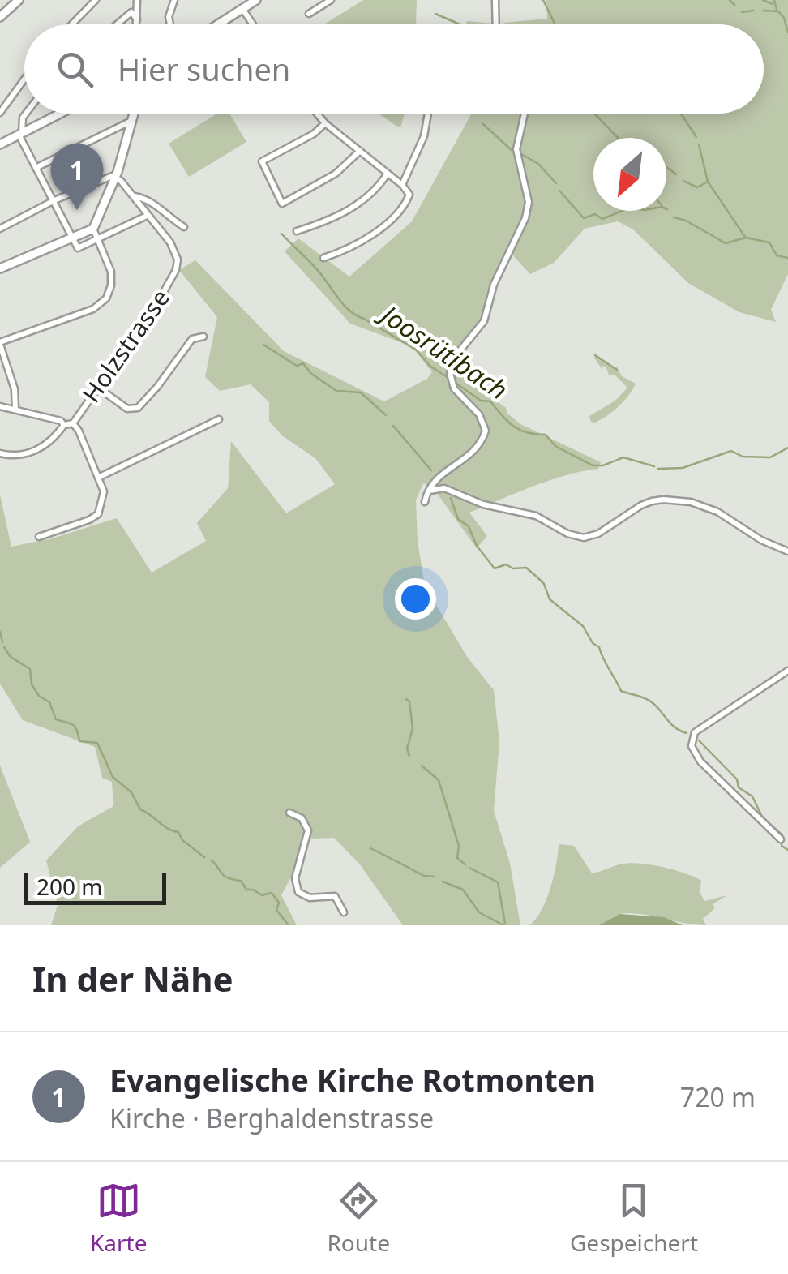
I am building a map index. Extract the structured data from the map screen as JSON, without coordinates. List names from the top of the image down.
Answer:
{
  "streets": {
    "street": ["Holzstrasse"]
  },
  "water": ["Joosrütibach"],
  "scale_bar": "200 m",
  "north": "bottom left",
  "page": {
    "search": "Hier suchen",
    "pins": "1",
    "scale": "200 m",
    "heading": "In der Nähe",
    "list": [
      {
        "mark": "1",
        "name": "Evangelische Kirche Rotmonten",
        "note": "Kirche · Berghaldenstrasse",
        "value": "720 m"
      }
    ],
    "nav": ["Karte", "Route", "Gespeichert"]
  }
}
